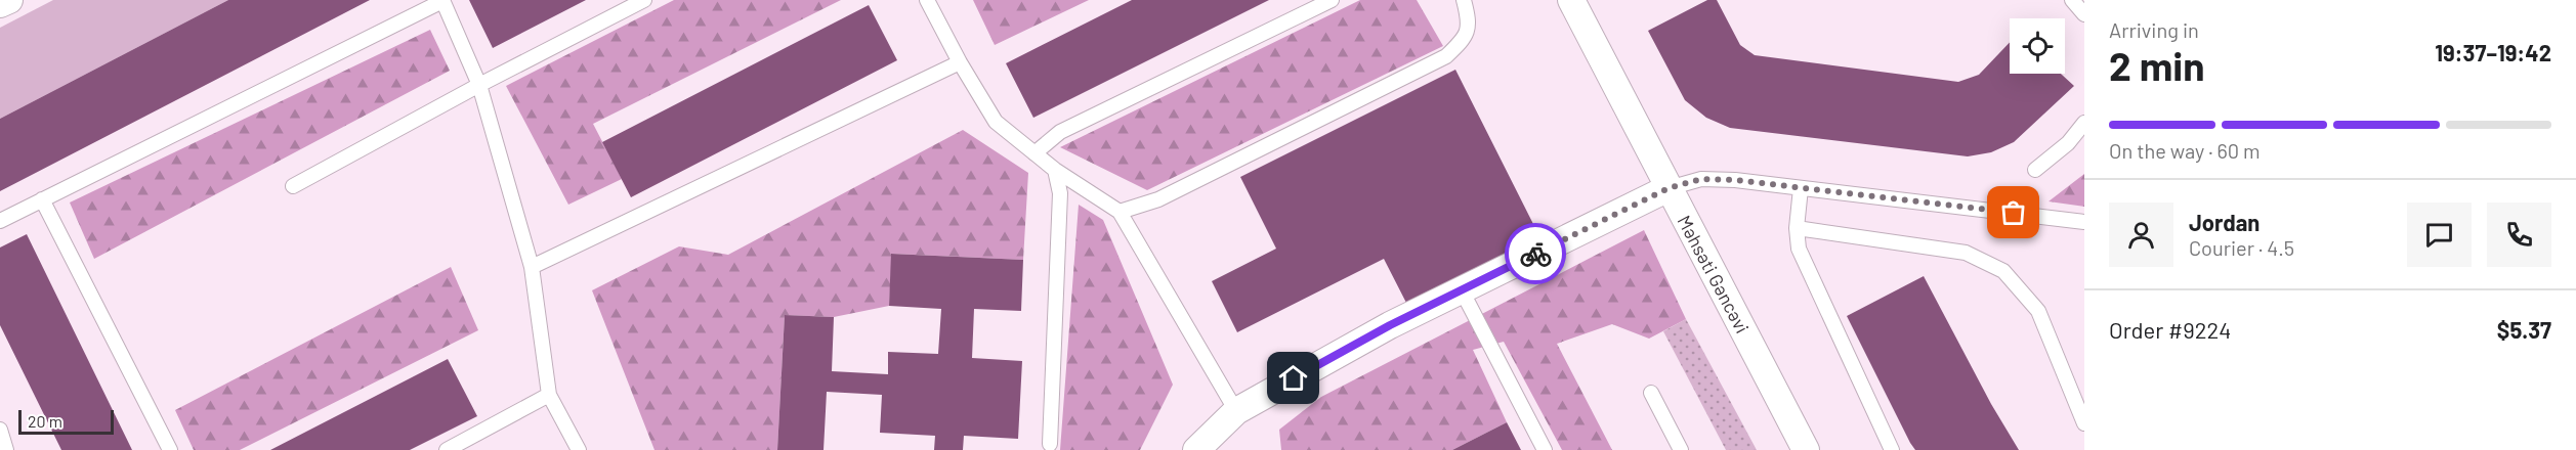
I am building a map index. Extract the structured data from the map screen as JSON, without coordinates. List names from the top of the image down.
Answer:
{
  "streets": {
    "street": ["Məhsəti Gəncəvi"]
  },
  "scale_bar": "20 m",
  "page": {
    "heading": ["2 min", "Arriving in", "19:37–19:42"],
    "panel": [
      "Jordan",
      "Courier · 4.5",
      "Order #9224",
      "$5.37"
    ],
    "bar": "On the way · 60 m",
    "scale": "20 m"
  }
}
